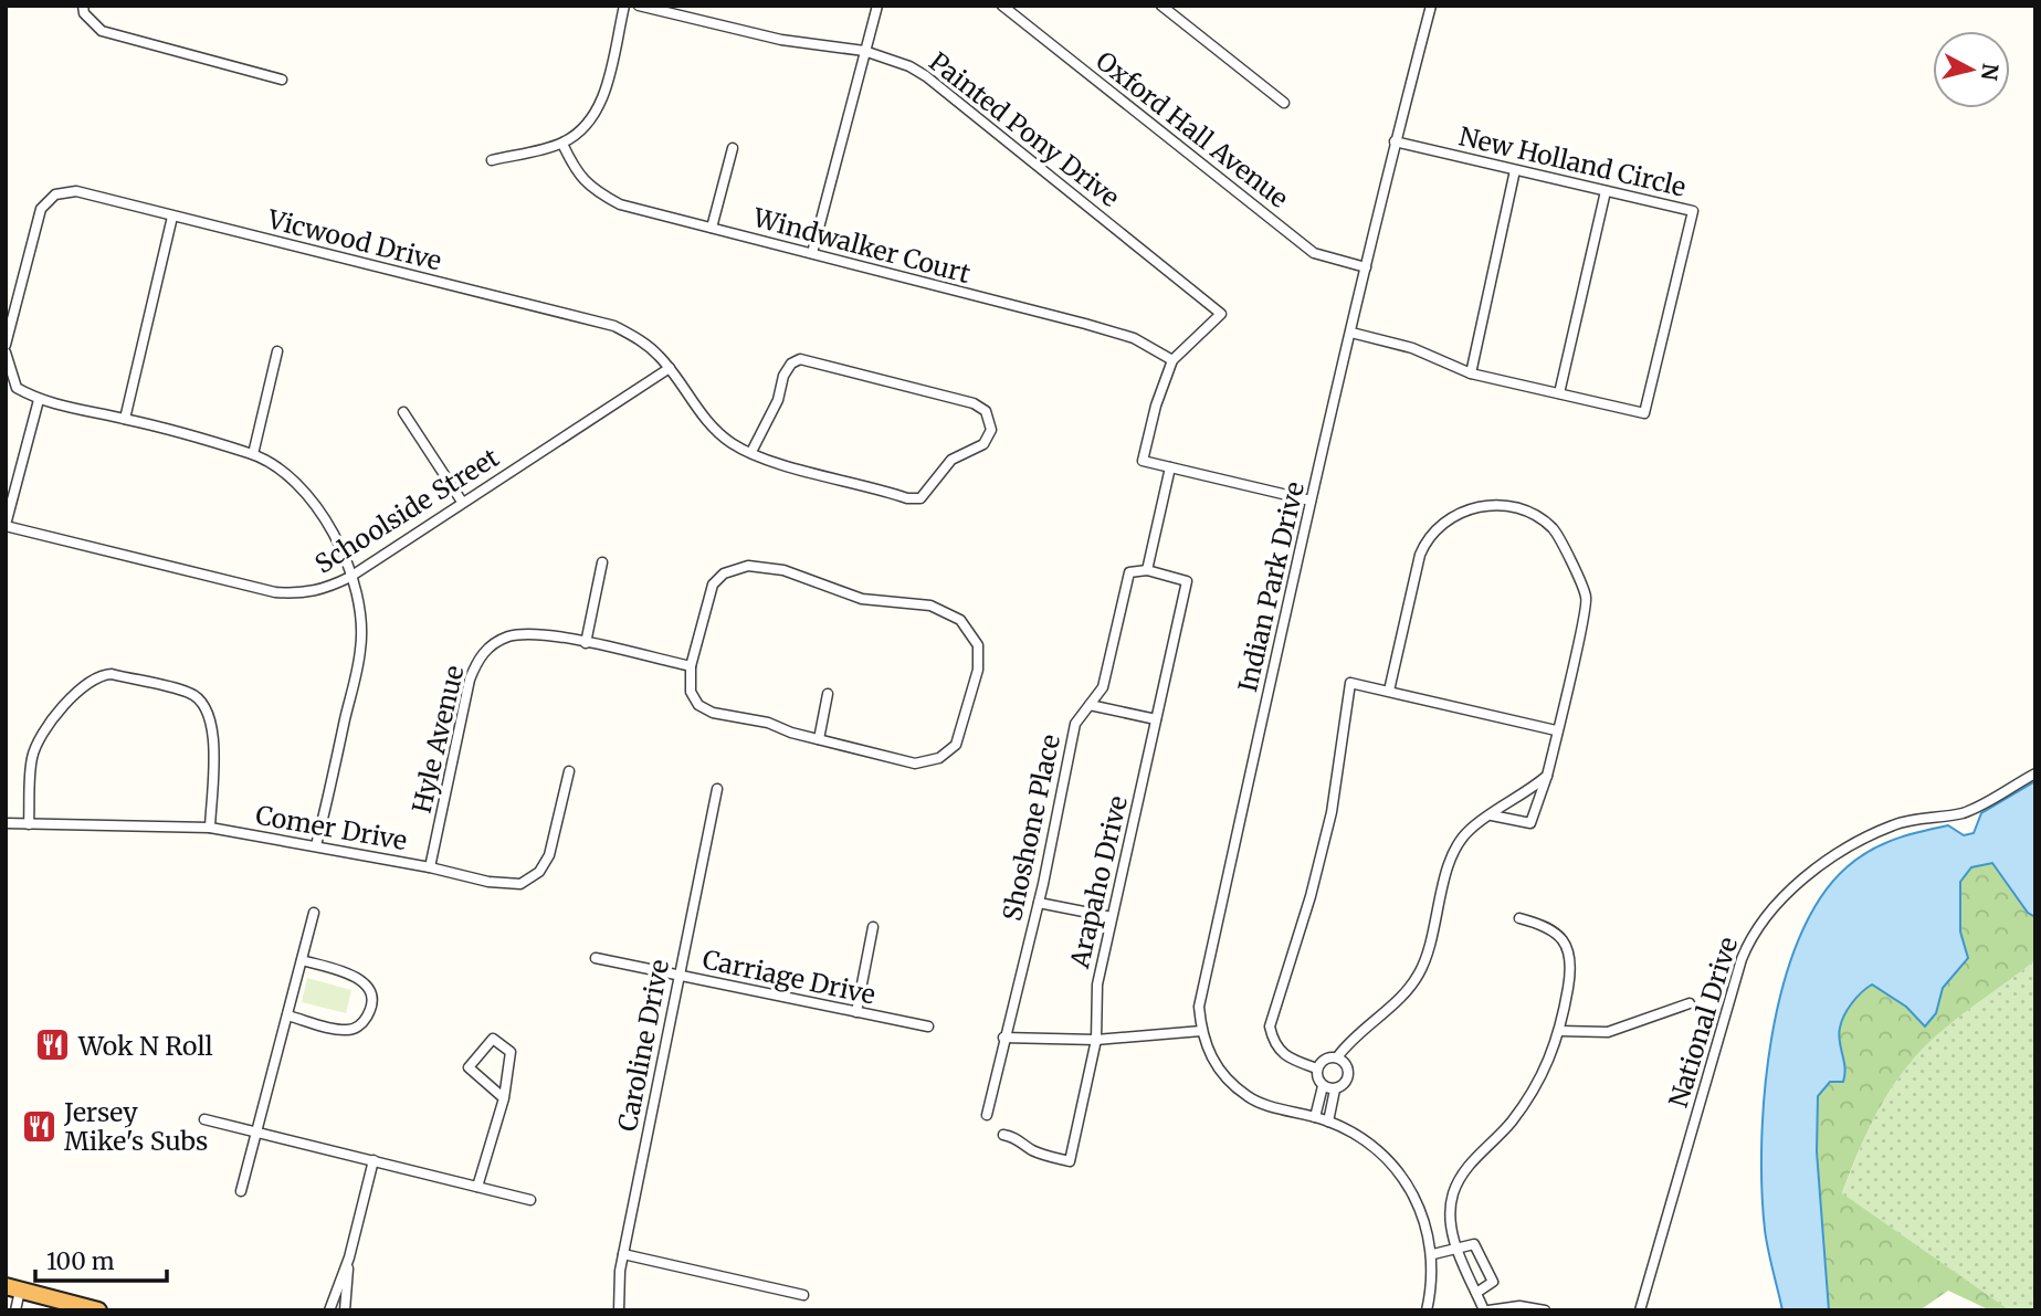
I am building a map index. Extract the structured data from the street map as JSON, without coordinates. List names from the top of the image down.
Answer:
{
  "streets": {
    "street": [
      "Painted Pony Drive",
      "Oxford Hall Avenue",
      "New Holland Circle",
      "Vicwood Drive",
      "Windwalker Court",
      "Schoolside Street",
      "Indian Park Drive",
      "Hyle Avenue",
      "Comer Drive",
      "Shoshone Place",
      "Arapaho Drive",
      "Carriage Drive",
      "National Drive",
      "Caroline Drive"
    ]
  },
  "crossings": [
    ["Painted Pony Drive", "Windwalker Court"],
    ["Oxford Hall Avenue", "Indian Park Drive"],
    ["New Holland Circle", "Indian Park Drive"],
    ["Vicwood Drive", "Schoolside Street"],
    ["Hyle Avenue", "Comer Drive"],
    ["Shoshone Place", "Arapaho Drive"],
    ["Carriage Drive", "Caroline Drive"]
  ],
  "places": {
    "restaurant": ["Wok N Roll", "Jersey Mike's Subs"]
  },
  "scale_bar": "100 m",
  "north": "right"
}
